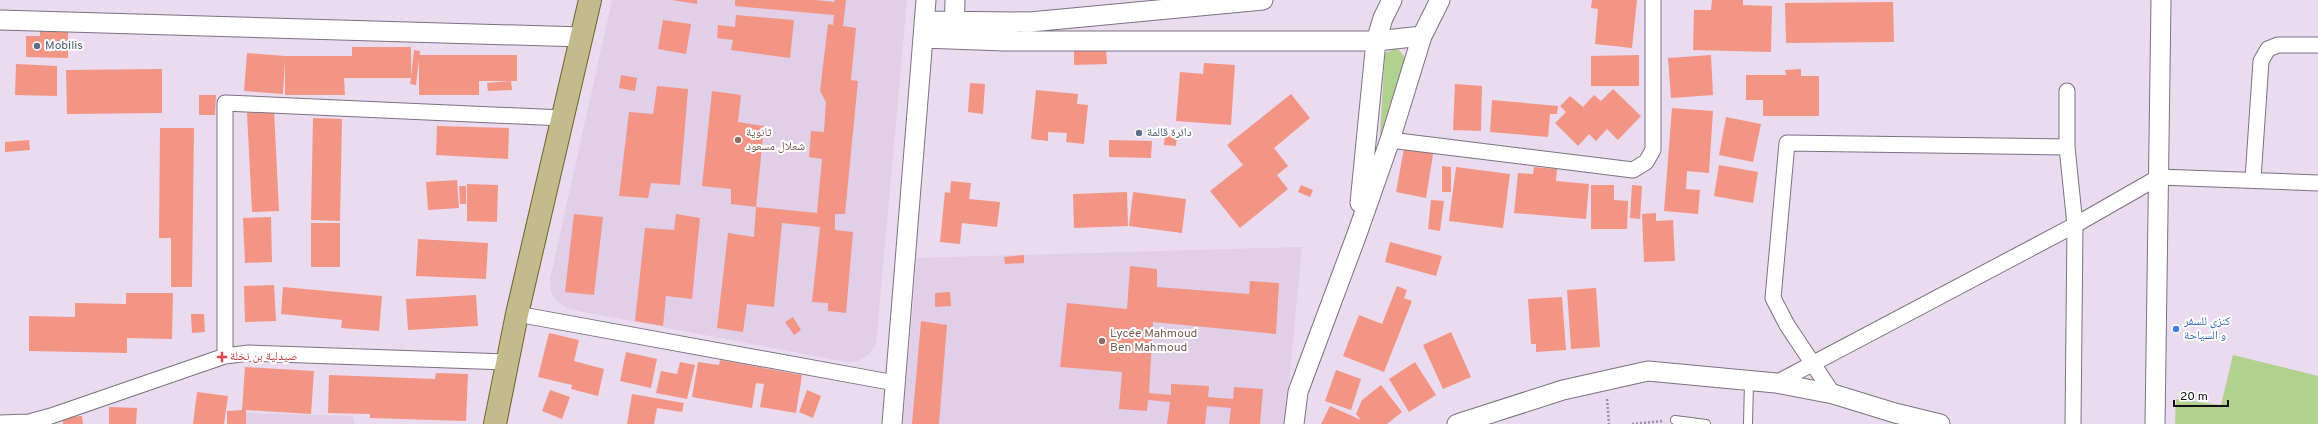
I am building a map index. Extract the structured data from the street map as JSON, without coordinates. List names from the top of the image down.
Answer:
{
  "places": {
    "other": [
      "Mobilis",
      "دائرة قالمة",
      "ثانوية شعلال مسعود",
      "كنزي للسفر و السياحة",
      "Lycée Mahmoud Ben Mahmoud"
    ],
    "health": ["صيدلية بن نخلة"]
  },
  "scale_bar": "20 m"
}
